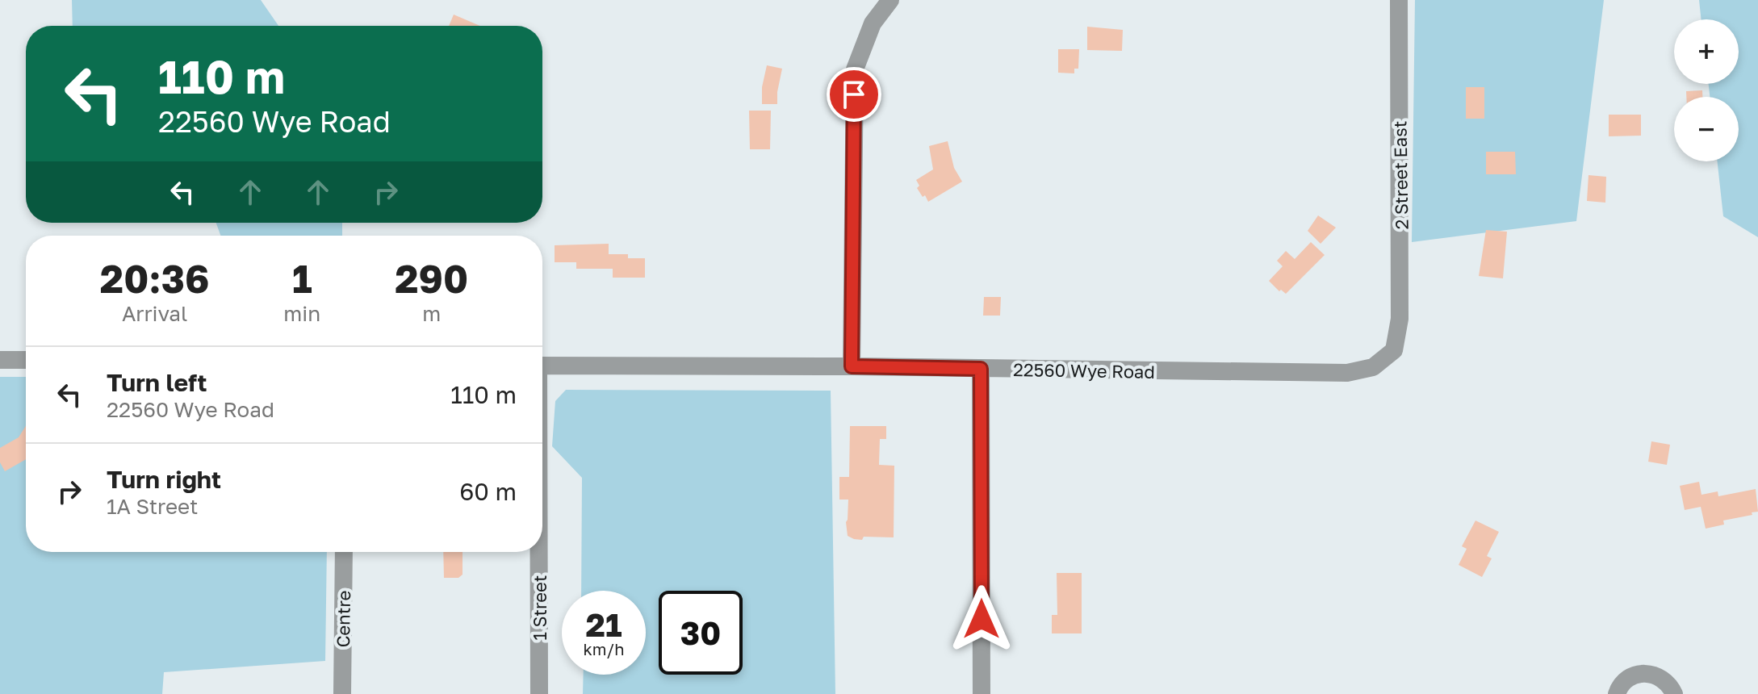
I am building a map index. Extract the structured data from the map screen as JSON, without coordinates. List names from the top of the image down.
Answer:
{
  "streets": {
    "street": [
      "2 Street East",
      "22560 Wye Road",
      "1 Street",
      "Centre"
    ]
  },
  "crossings": [
    ["2 Street East", "22560 Wye Road"]
  ],
  "page": {
    "map_buttons": ["+", "−"],
    "turn": ["110 m", "22560 Wye Road"],
    "eta": [
      "20:36",
      "Arrival",
      "1",
      "min",
      "290",
      "m"
    ],
    "list": [
      {
        "name": "Turn left",
        "note": "22560 Wye Road",
        "value": "110 m"
      },
      {
        "name": "Turn right",
        "note": "1A Street",
        "value": "60 m"
      }
    ],
    "speed": "21 km/h",
    "limit": "30"
  }
}
